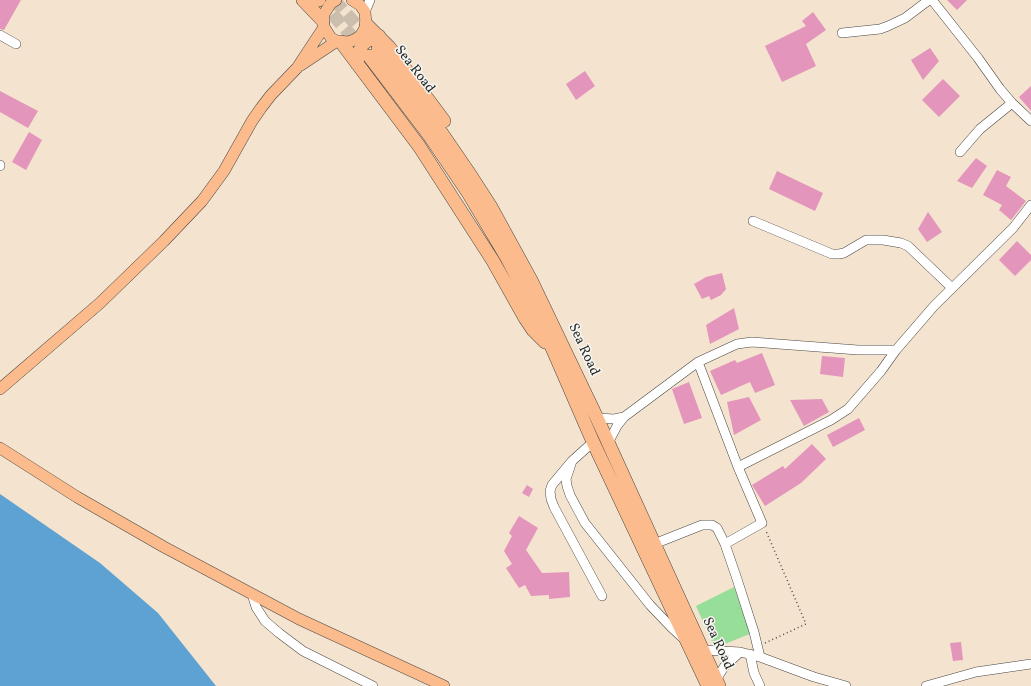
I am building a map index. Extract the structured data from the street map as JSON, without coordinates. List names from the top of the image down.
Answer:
{
  "streets": {
    "highway": ["Sea Road"]
  }
}
